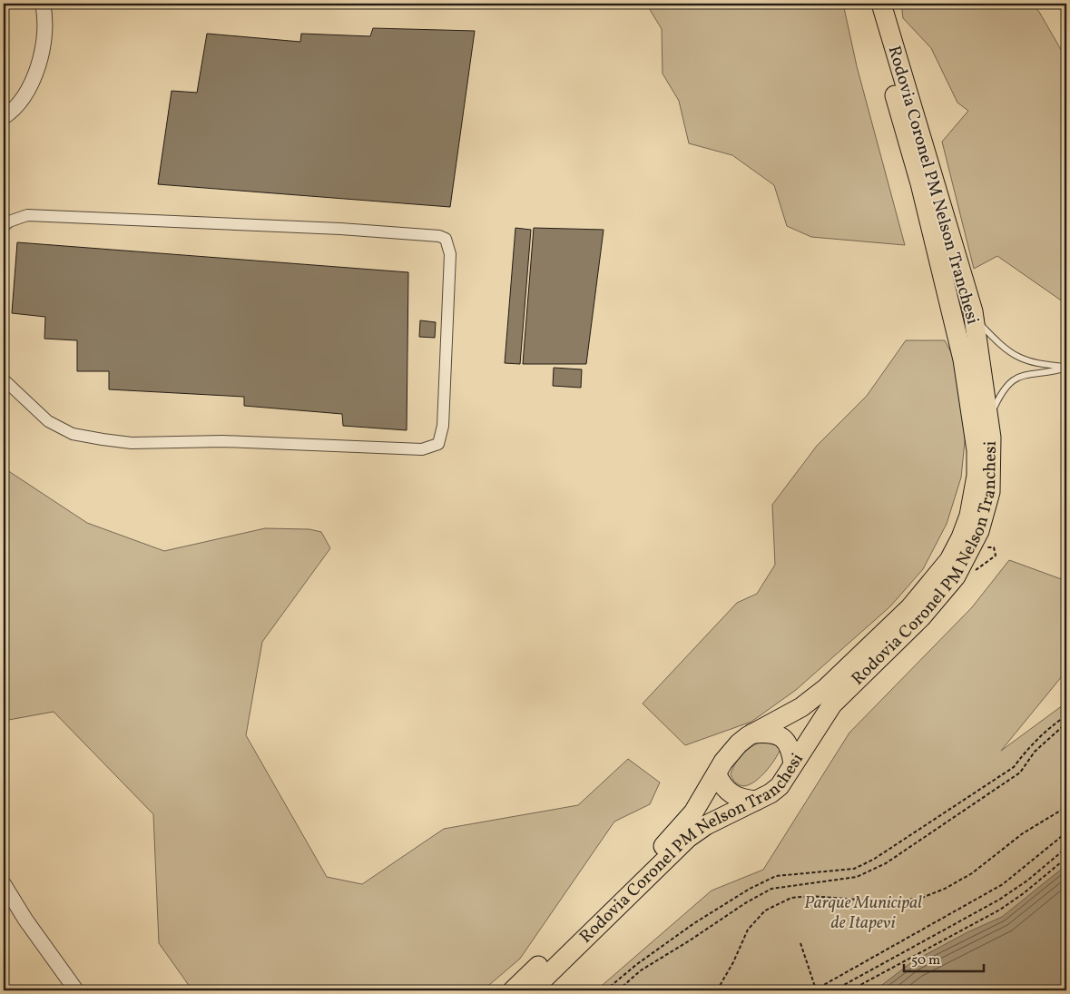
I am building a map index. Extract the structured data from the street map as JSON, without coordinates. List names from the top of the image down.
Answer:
{
  "streets": {
    "highway": ["Rodovia Coronel PM Nelson Tranchesi"]
  },
  "parks": ["Parque Municipal de Itapevi"],
  "scale_bar": "50 m"
}
